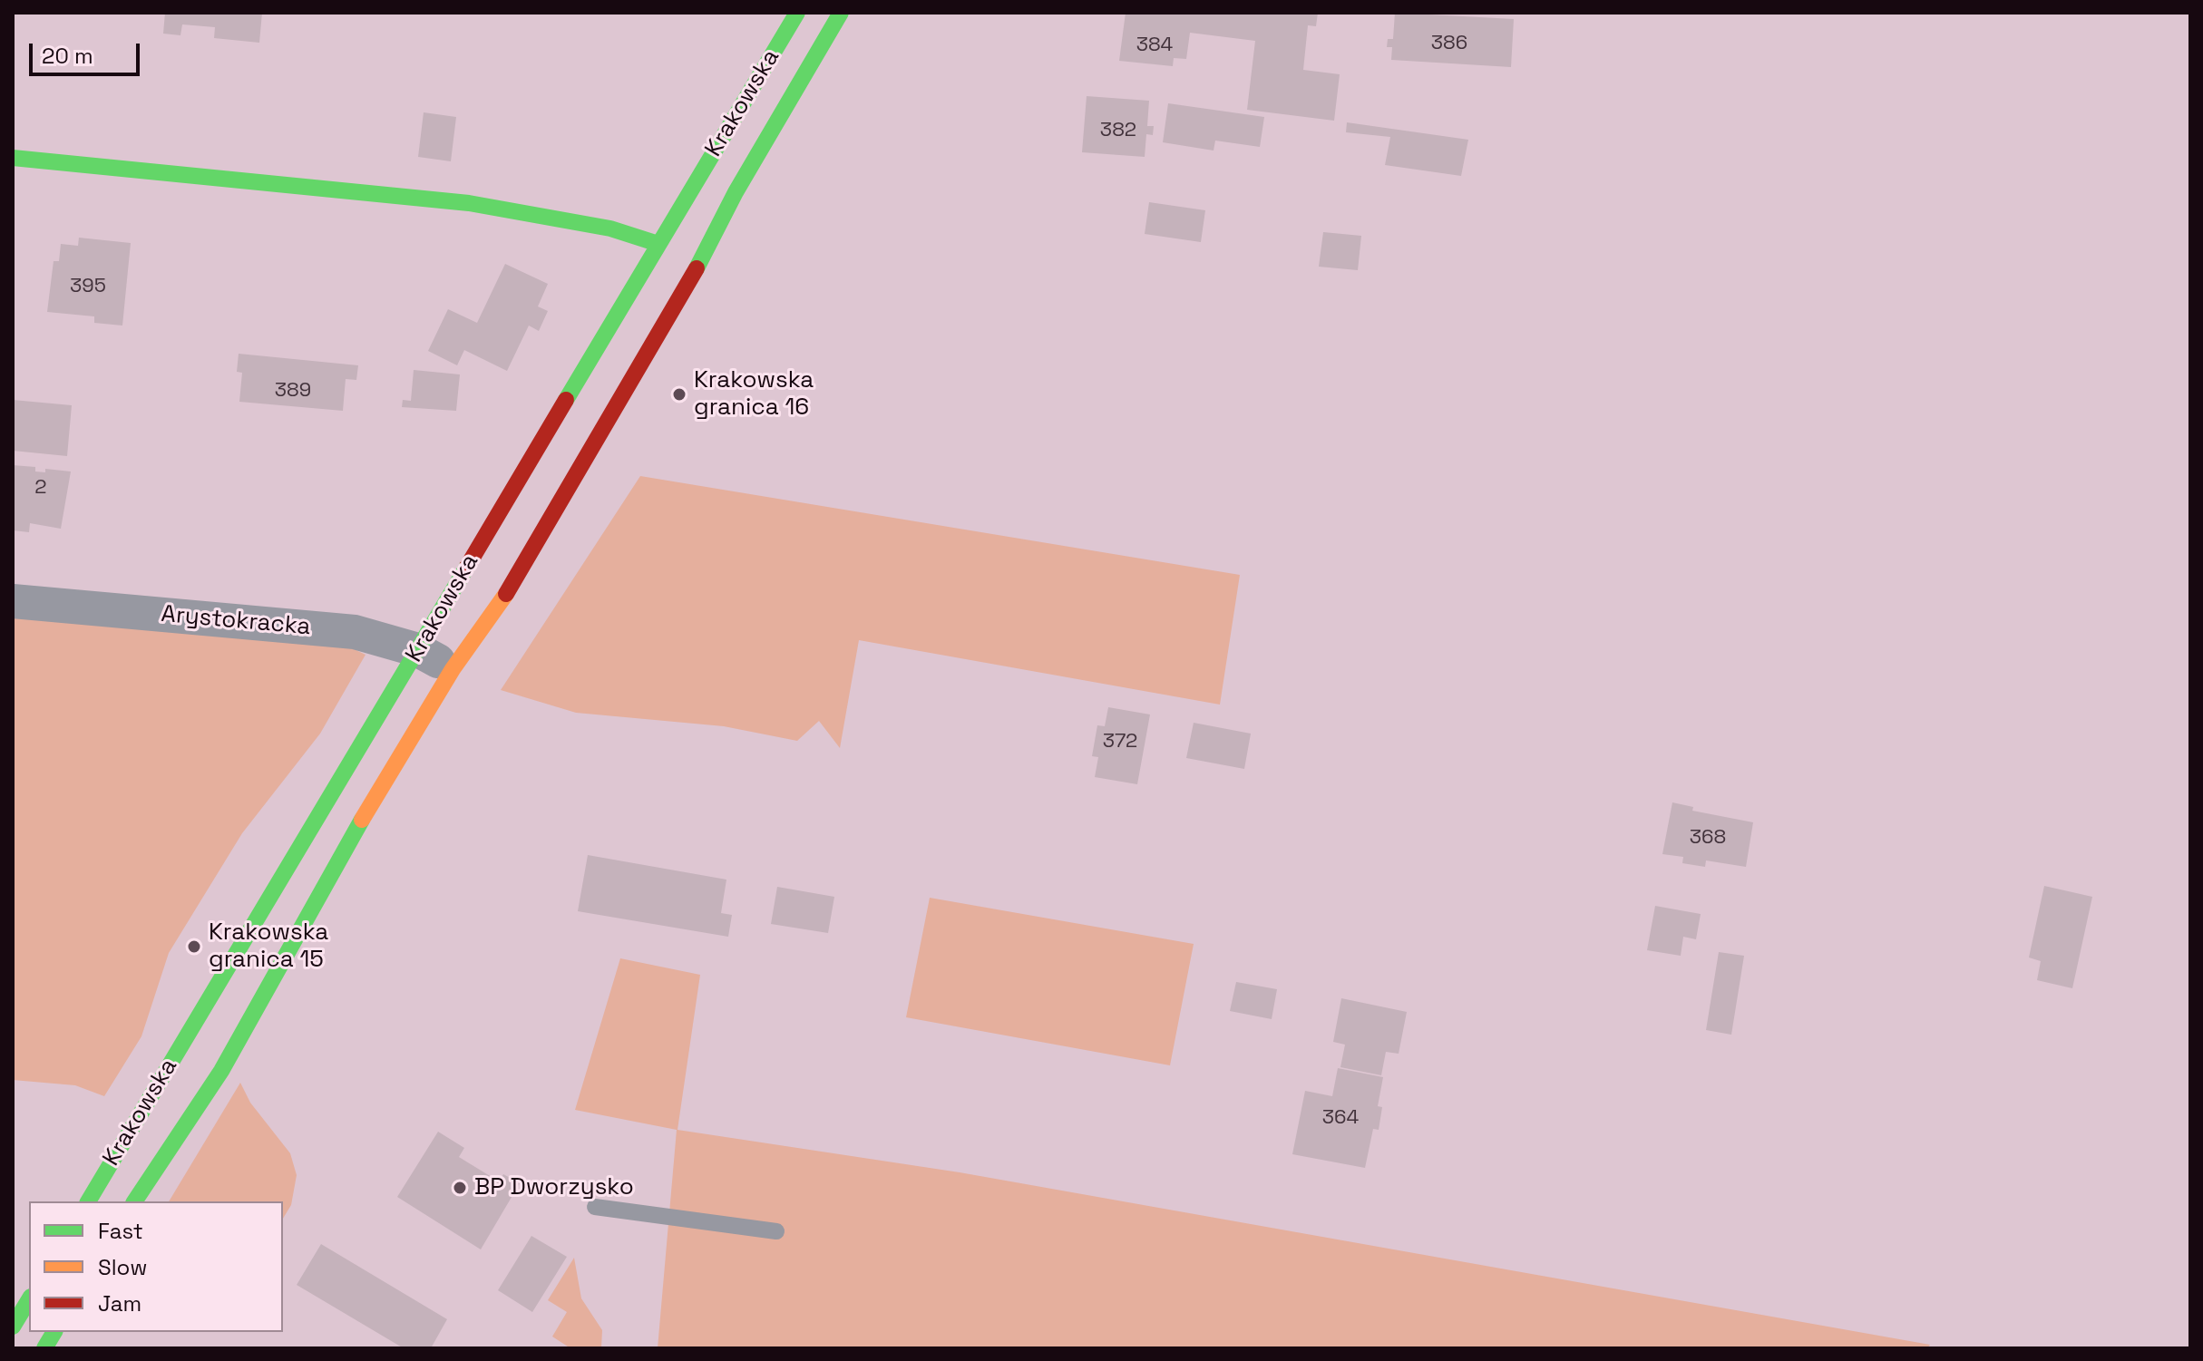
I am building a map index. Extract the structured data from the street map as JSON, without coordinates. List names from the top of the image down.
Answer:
{
  "streets": {
    "main road": ["Krakowska"],
    "street": ["Arystokracka"]
  },
  "crossings": [
    ["Krakowska", "Arystokracka"]
  ],
  "places": ["Krakowska granica 16", "Krakowska granica 15", "BP Dworzysko"],
  "house_numbers": [
    "386",
    "384",
    "382",
    "395",
    "389",
    "2",
    "372",
    "368",
    "364"
  ],
  "legend": ["Fast", "Slow", "Jam"],
  "scale_bar": "20 m"
}
